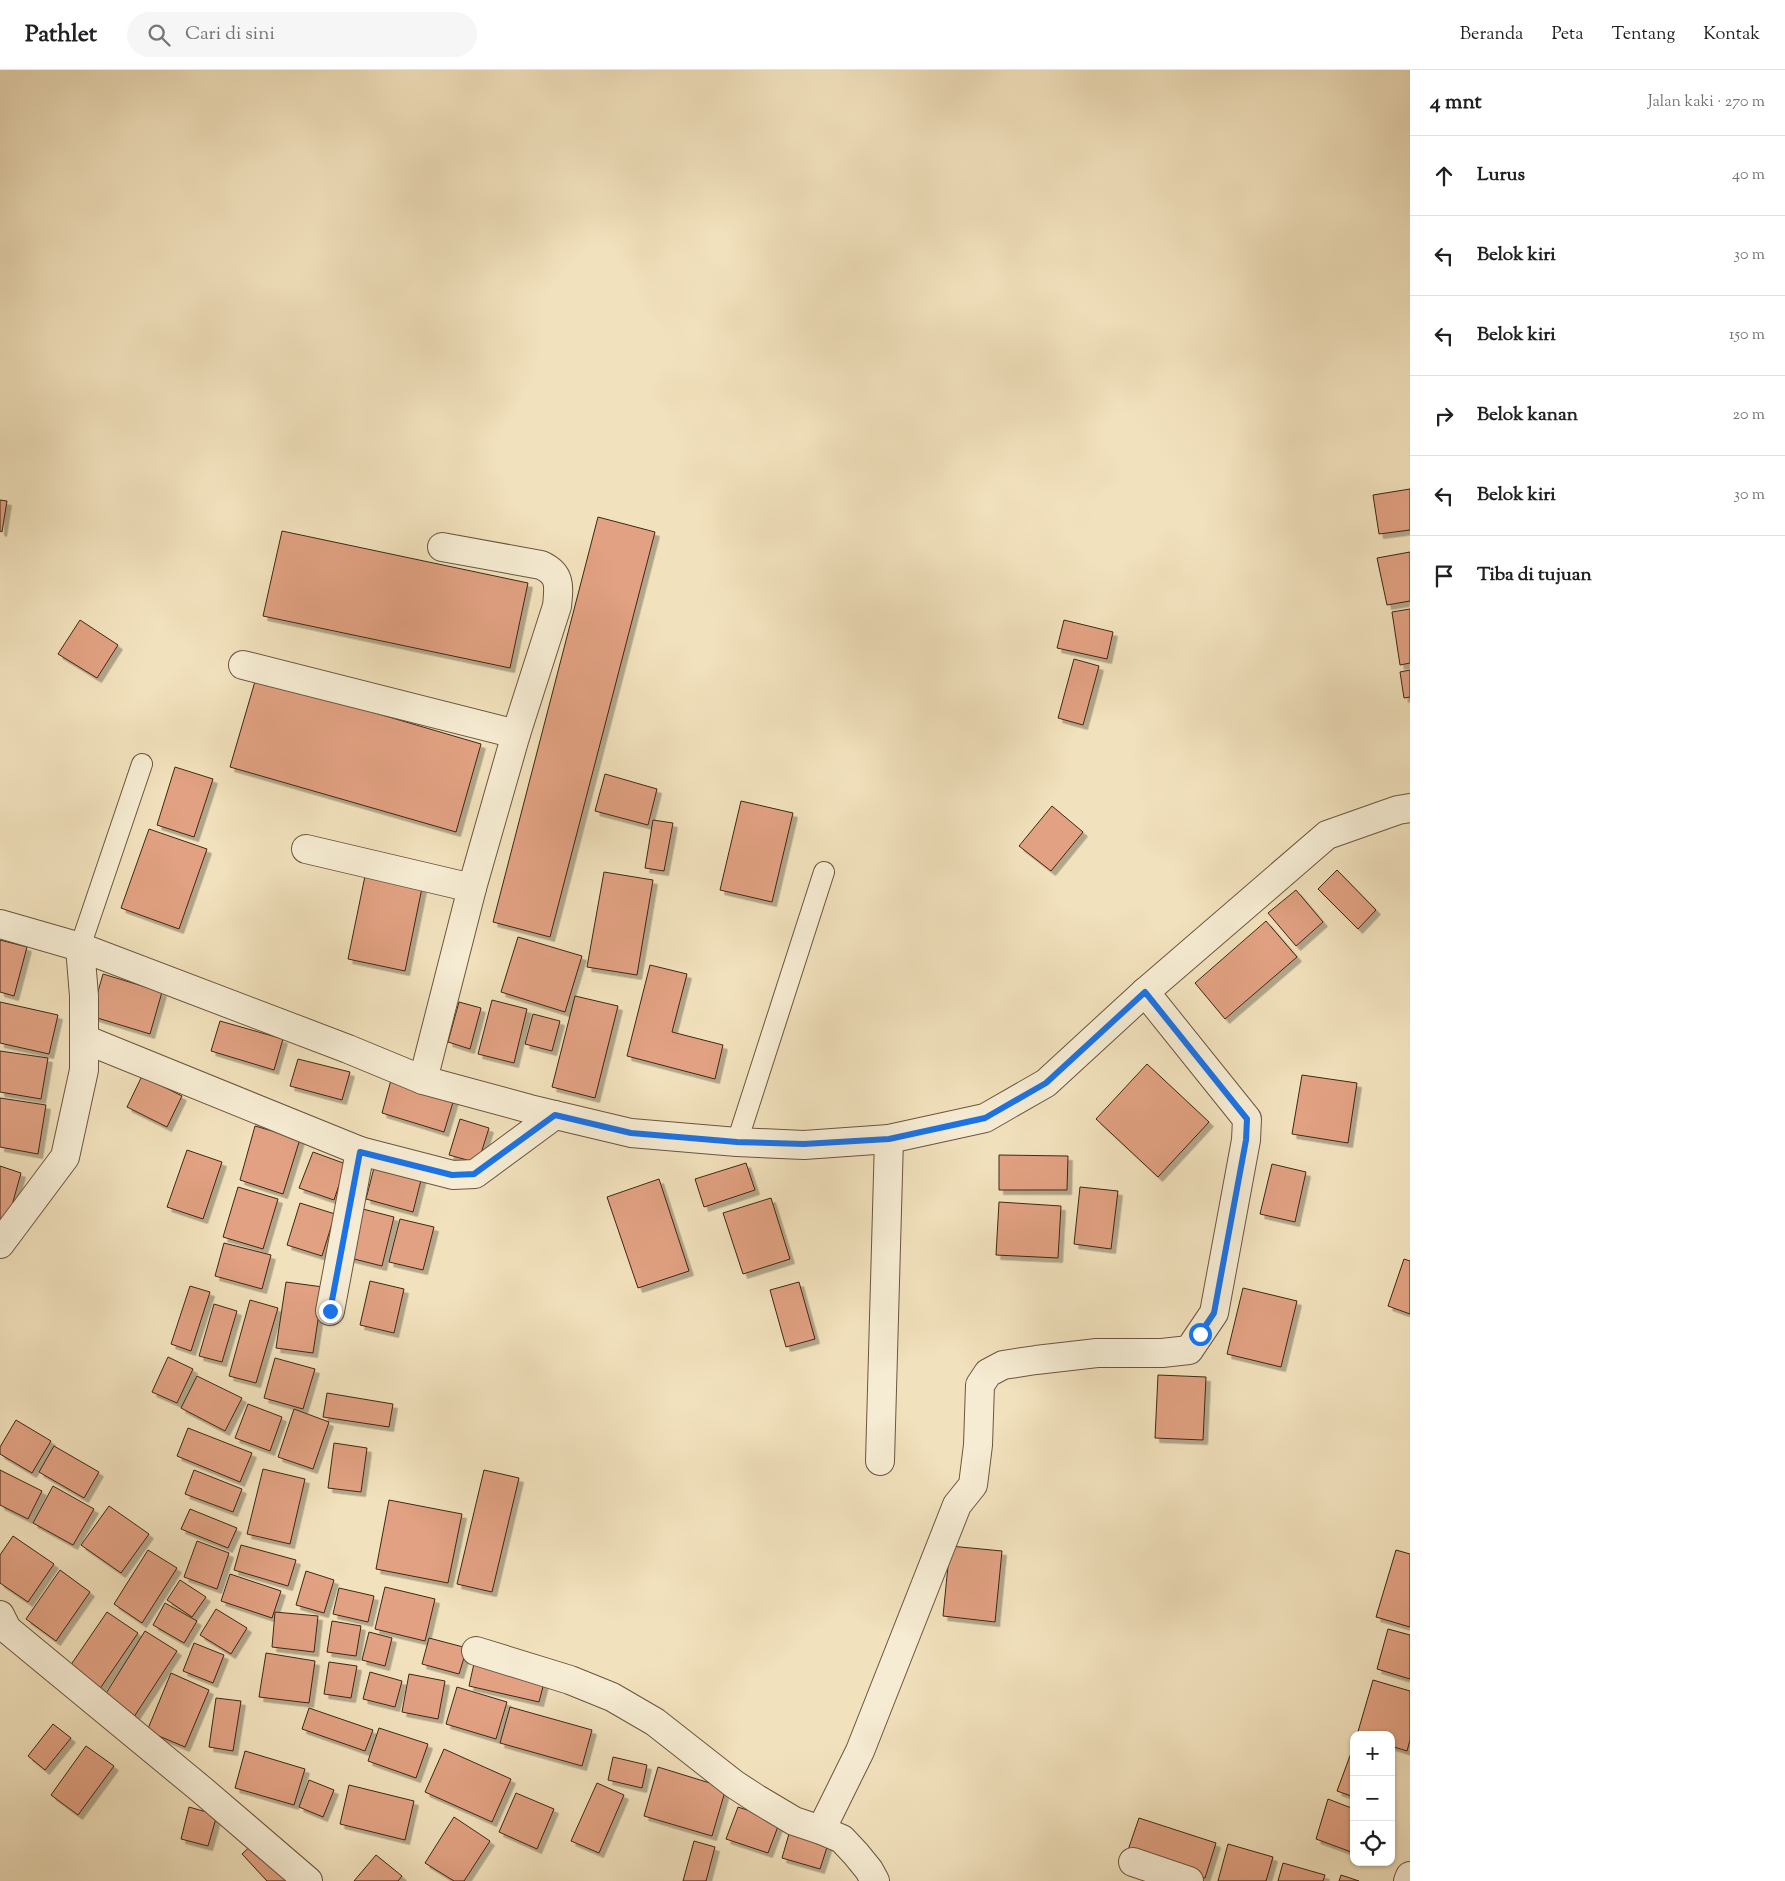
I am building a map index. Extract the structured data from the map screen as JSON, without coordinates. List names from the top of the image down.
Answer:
{
  "page": {
    "header": "Pathlet",
    "search": "Cari di sini",
    "nav": [
      "Beranda",
      "Peta",
      "Tentang",
      "Kontak"
    ],
    "heading": ["4 mnt", "Jalan kaki · 270 m"],
    "list": [
      ["Lurus", "40 m"],
      ["Belok kiri", "30 m"],
      ["Belok kiri", "150 m"],
      ["Belok kanan", "20 m"],
      ["Belok kiri", "30 m"],
      "Tiba di tujuan"
    ],
    "map_buttons": ["+", "−"]
  }
}
